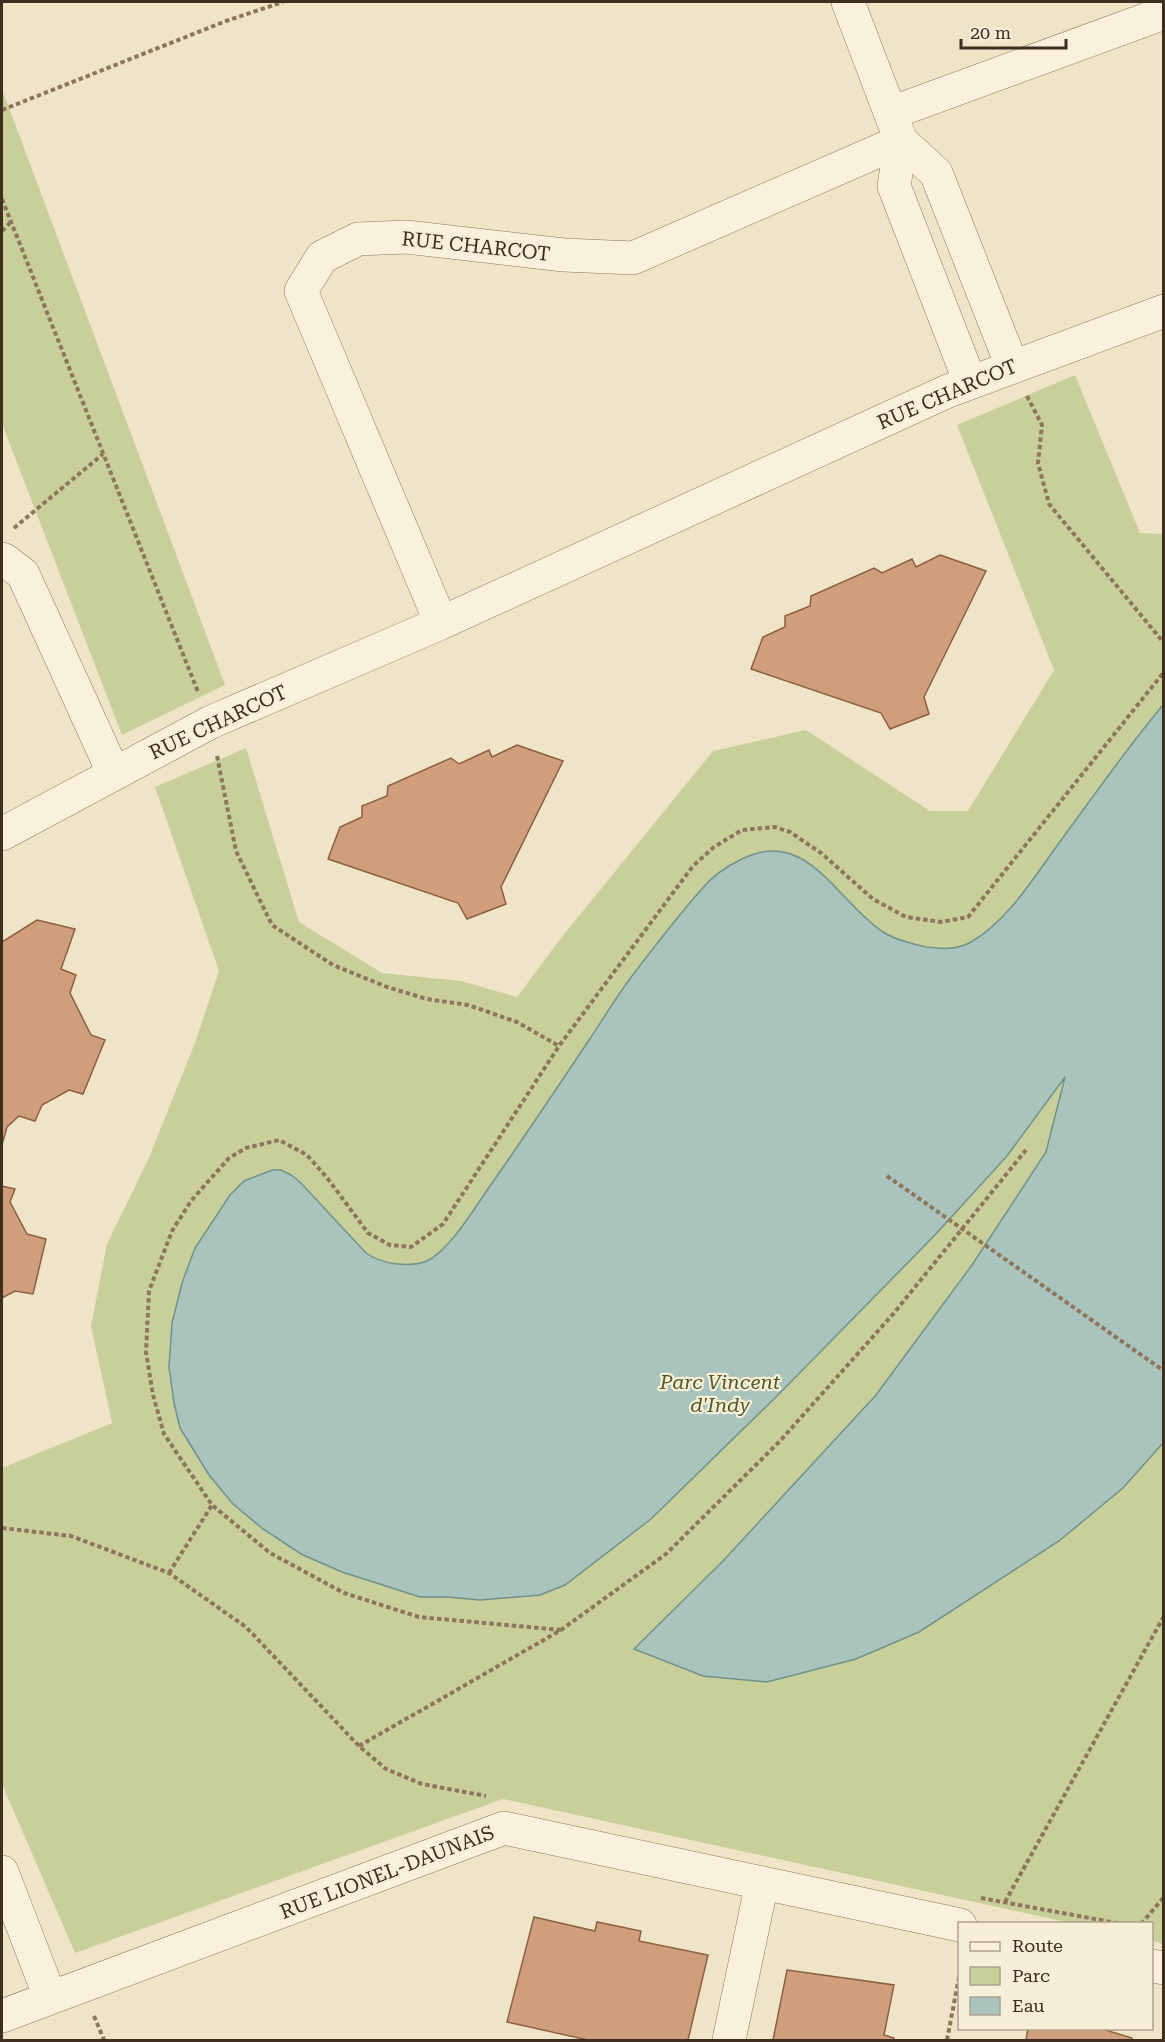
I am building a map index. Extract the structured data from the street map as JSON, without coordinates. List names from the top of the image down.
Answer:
{
  "streets": {
    "street": ["RUE CHARCOT", "RUE LIONEL-DAUNAIS"]
  },
  "parks": ["Parc Vincent d'Indy"],
  "legend": ["Route", "Parc", "Eau"],
  "scale_bar": "20 m"
}
